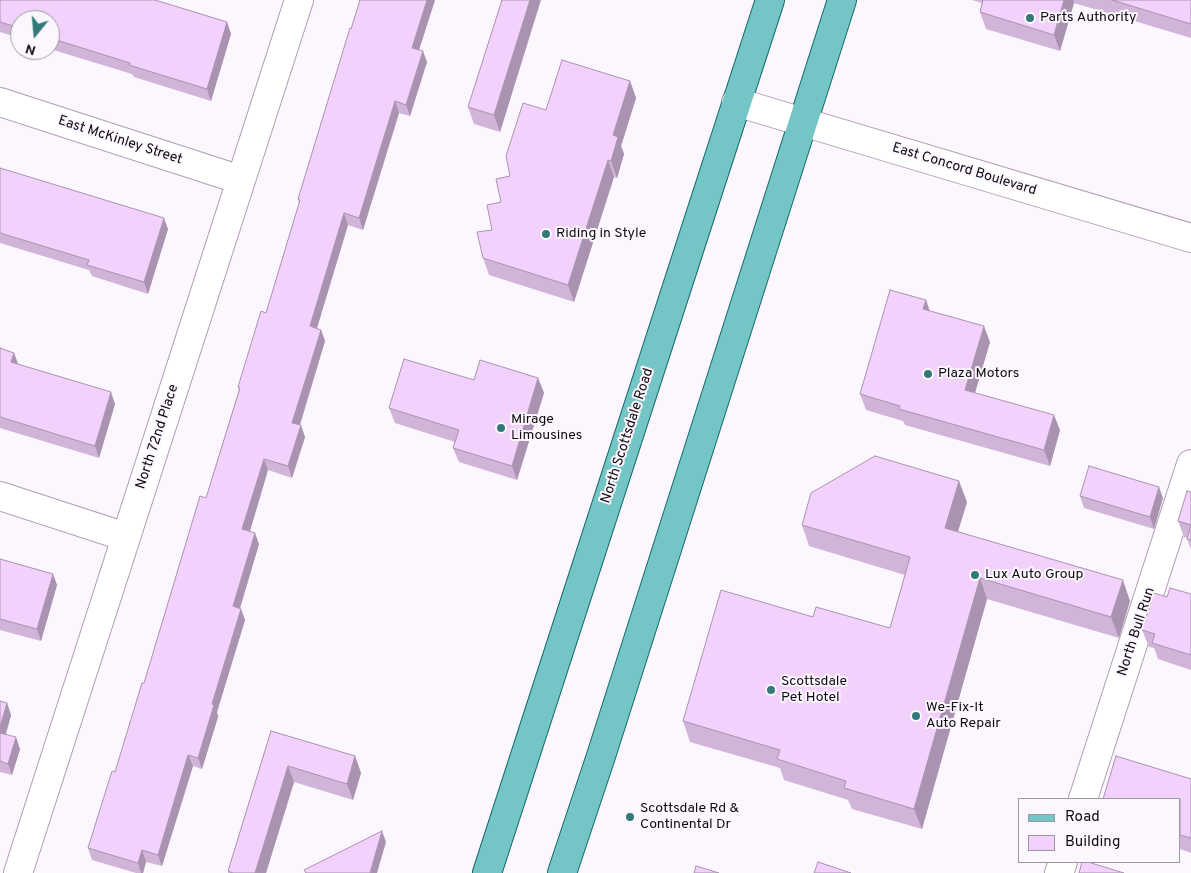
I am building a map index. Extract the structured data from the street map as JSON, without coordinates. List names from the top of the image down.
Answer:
{
  "streets": {
    "main road": ["North Scottsdale Road"],
    "street": [
      "East McKinley Street",
      "East Concord Boulevard",
      "North 72nd Place",
      "North Bull Run"
    ]
  },
  "crossings": [
    ["East McKinley Street", "North 72nd Place"],
    ["East Concord Boulevard", "North Scottsdale Road"]
  ],
  "places": [
    "Parts Authority",
    "Riding in Style",
    "Plaza Motors",
    "Mirage Limousines",
    "Lux Auto Group",
    "Scottsdale Pet Hotel",
    "We-Fix-It Auto Repair",
    "Scottsdale Rd & Continental Dr"
  ],
  "legend": ["Road", "Building"],
  "north": "bottom"
}
